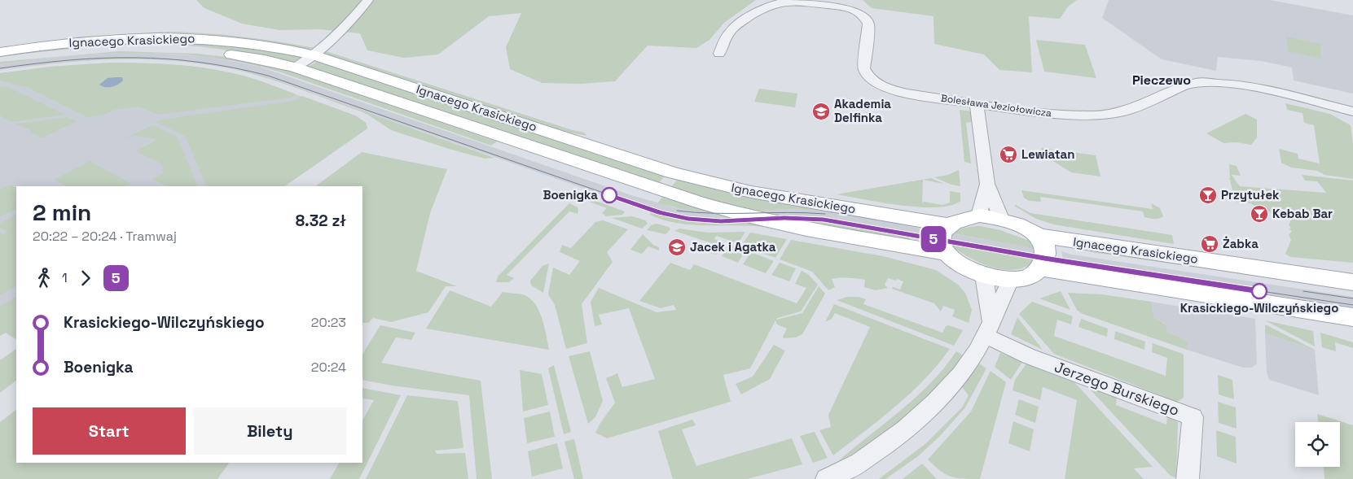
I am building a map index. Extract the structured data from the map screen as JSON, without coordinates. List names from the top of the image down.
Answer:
{
  "streets": {
    "main road": ["Ignacego Krasickiego"],
    "street": ["Bolesława Jeziołowicza", "Jerzego Burskiego"]
  },
  "districts": ["Pieczewo"],
  "places": {
    "school or university": ["Akademia Delfinka", "Jacek i Agatka"],
    "supermarket": ["Lewiatan", "Żabka"],
    "other": ["Boenigka", "Krasickiego-Wilczyńskiego"],
    "bar": ["Przytułek", "Kebab Bar"]
  },
  "lines": ["tram line 5"],
  "page": {
    "on_map": "5",
    "heading": ["2 min", "20:22 – 20:24 · Tramwaj", "8.32 zł"],
    "legs": ["1", "5"],
    "list": [
      {
        "name": "Krasickiego-Wilczyńskiego",
        "value": "20:23"
      },
      {
        "name": "Boenigka",
        "value": "20:24"
      }
    ],
    "buttons": ["Start", "Bilety"]
  }
}
